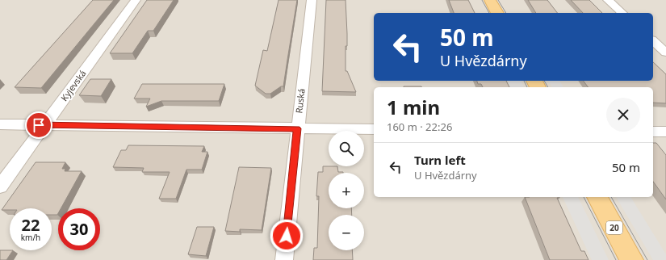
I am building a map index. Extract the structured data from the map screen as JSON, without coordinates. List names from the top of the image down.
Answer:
{
  "streets": {
    "main road": ["20"],
    "street": ["Kyjevská", "Ruská"]
  },
  "page": {
    "turn": ["50 m", "U Hvězdárny"],
    "heading": ["1 min", "160 m · 22:26"],
    "map_buttons": ["+", "−"],
    "list": [
      {
        "name": "Turn left",
        "note": "U Hvězdárny",
        "value": "50 m"
      }
    ],
    "speed": "22 km/h",
    "limit": "30"
  }
}
